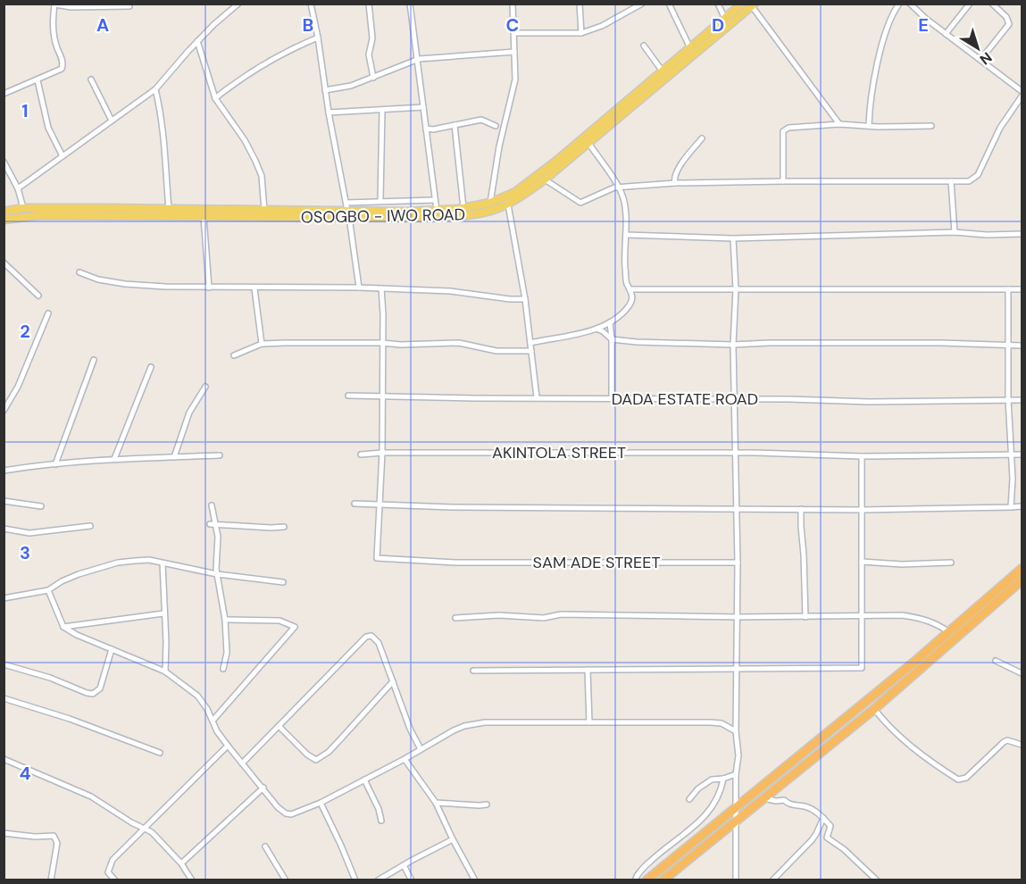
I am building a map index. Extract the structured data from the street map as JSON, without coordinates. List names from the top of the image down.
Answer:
{
  "streets": {
    "main road": ["OSOGBO - IWO ROAD"],
    "street": ["DADA ESTATE ROAD", "AKINTOLA STREET", "SAM ADE STREET"]
  },
  "north": "bottom right",
  "grid": {
    "columns": [
      "A",
      "B",
      "C",
      "D",
      "E"
    ],
    "rows": [
      "1",
      "2",
      "3",
      "4"
    ]
  }
}
